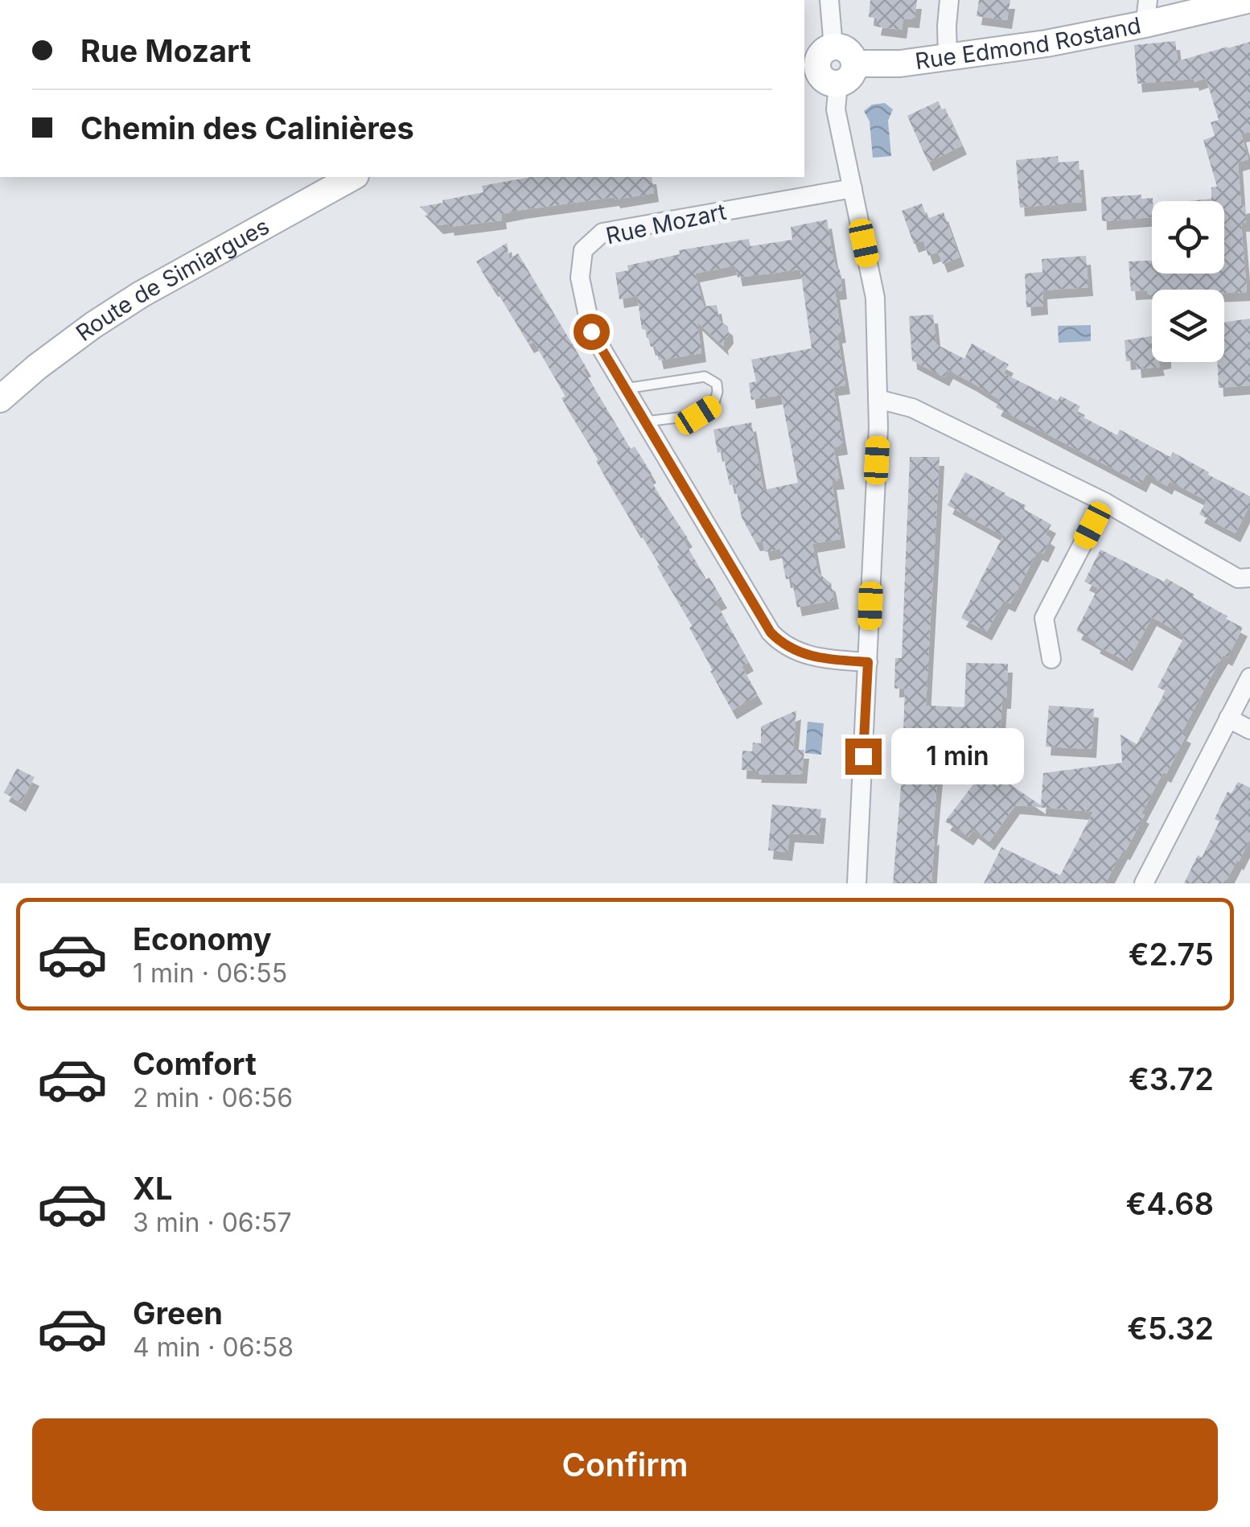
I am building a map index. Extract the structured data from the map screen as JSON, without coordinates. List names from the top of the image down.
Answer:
{
  "streets": {
    "street": ["Rue Edmond Rostand", "Rue Mozart", "Route de Simiargues"]
  },
  "page": {
    "banner": ["Rue Mozart", "Chemin des Calinières"],
    "bubble": "1 min",
    "list": [
      {
        "name": "Economy",
        "note": "1 min · 06:55",
        "value": "€2.75"
      },
      {
        "name": "Comfort",
        "note": "2 min · 06:56",
        "value": "€3.72"
      },
      {
        "name": "XL",
        "note": "3 min · 06:57",
        "value": "€4.68"
      },
      {
        "name": "Green",
        "note": "4 min · 06:58",
        "value": "€5.32"
      }
    ],
    "buttons": "Confirm"
  }
}
